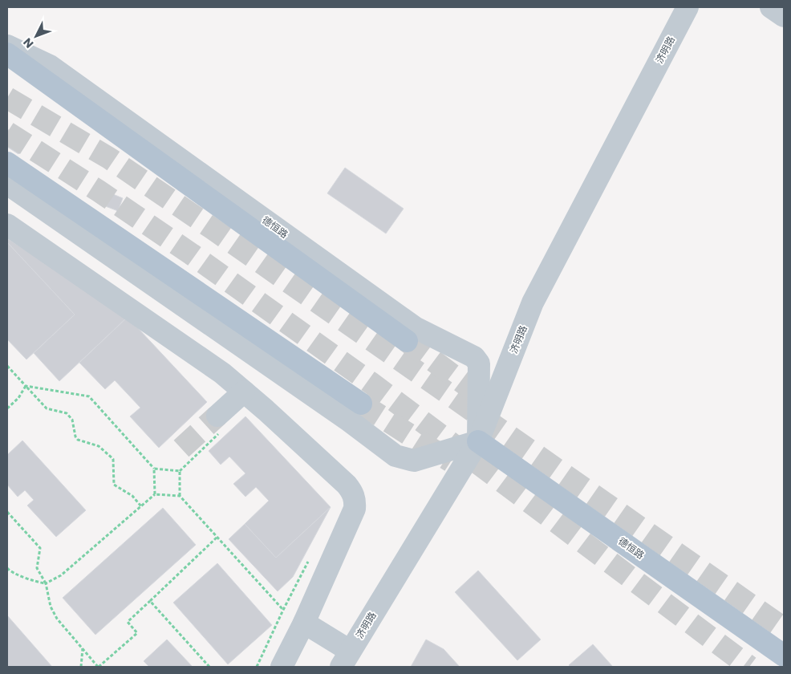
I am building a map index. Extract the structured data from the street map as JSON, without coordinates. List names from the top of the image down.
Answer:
{
  "streets": {
    "main road": ["德恒路"],
    "street": ["济明路"]
  },
  "crossings": [
    ["济明路", "德恒路"]
  ],
  "north": "bottom left"
}
